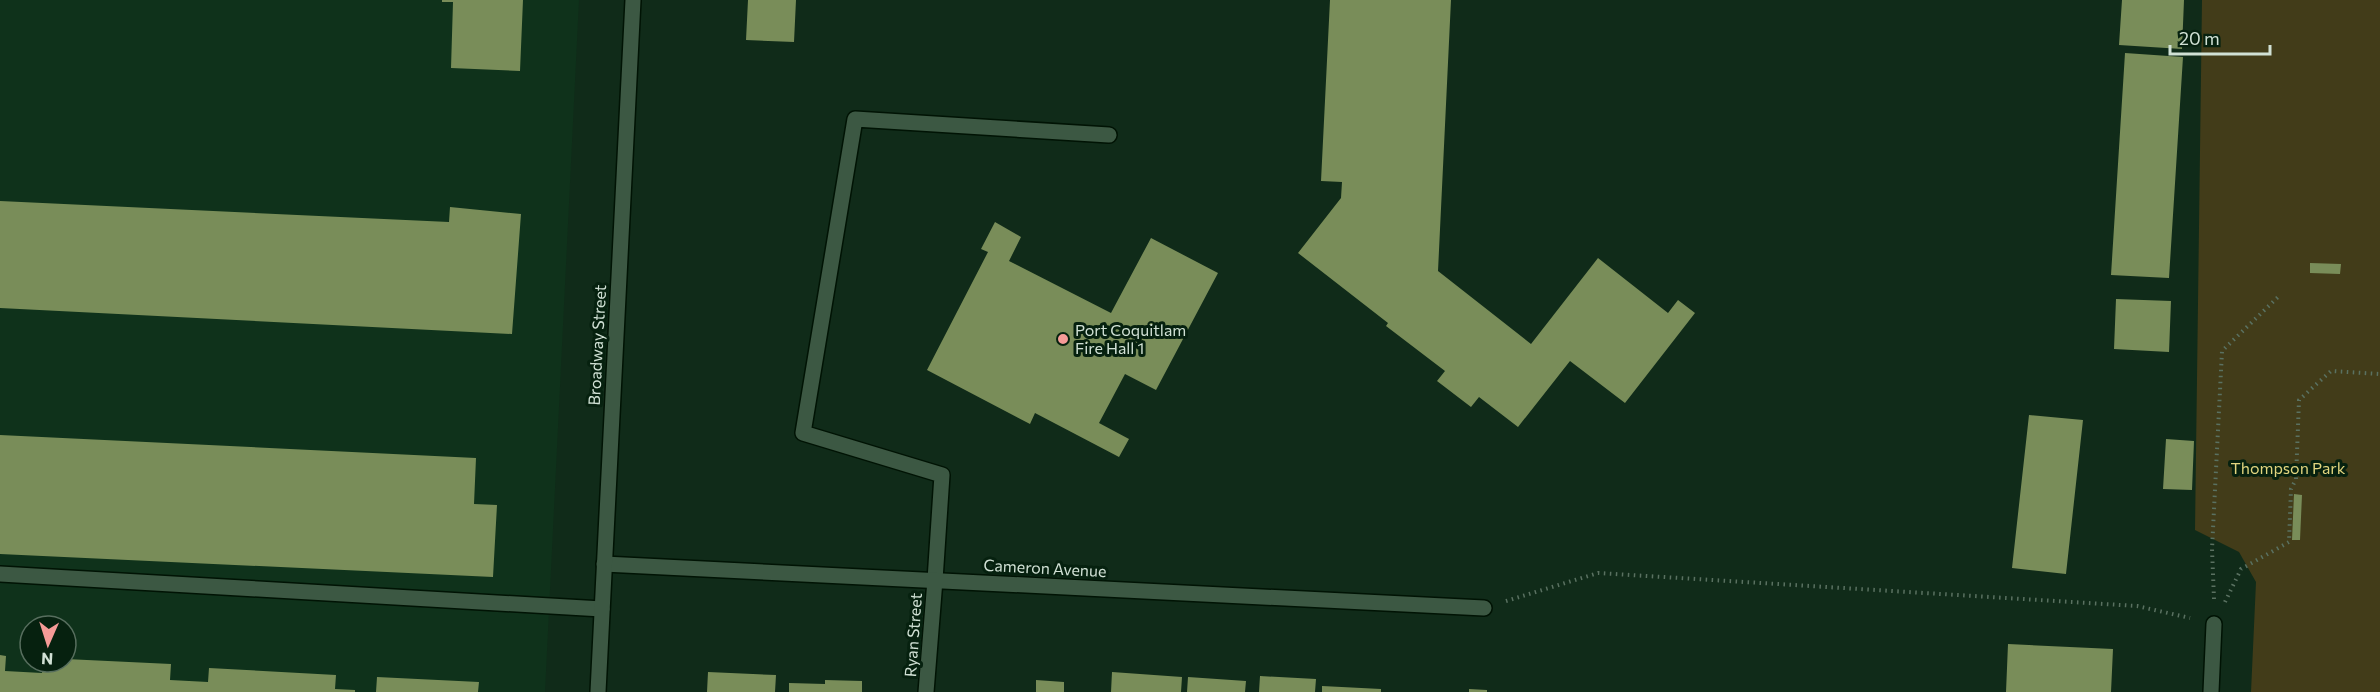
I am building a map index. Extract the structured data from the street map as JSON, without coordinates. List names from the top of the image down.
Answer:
{
  "streets": {
    "street": ["Broadway Street", "Cameron Avenue", "Ryan Street"]
  },
  "crossings": [
    ["Broadway Street", "Cameron Avenue"],
    ["Cameron Avenue", "Ryan Street"]
  ],
  "parks": ["Thompson Park"],
  "places": ["Port Coquitlam Fire Hall 1"],
  "scale_bar": "20 m",
  "north": "bottom"
}
